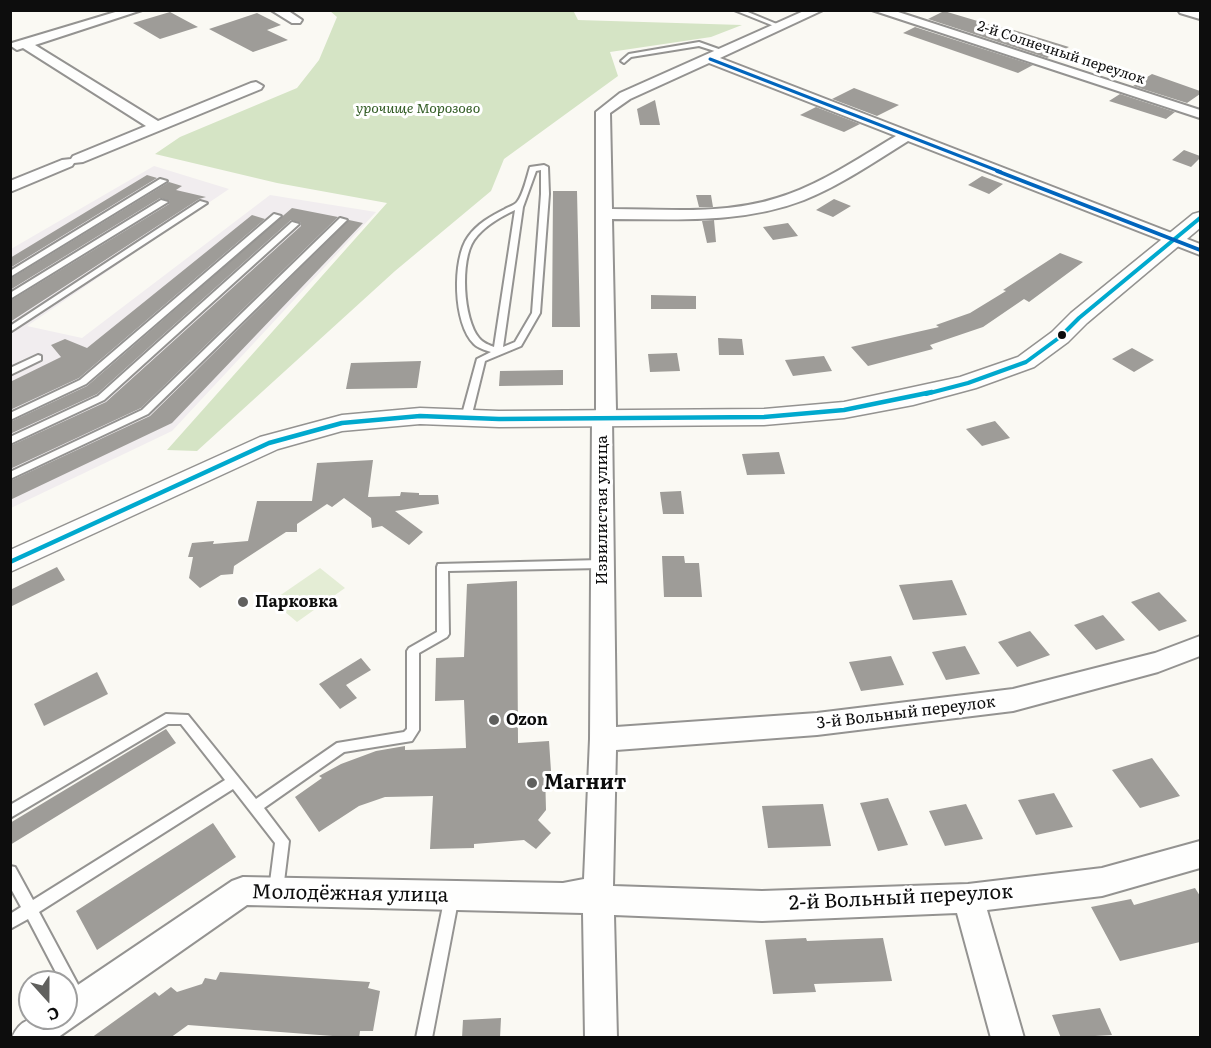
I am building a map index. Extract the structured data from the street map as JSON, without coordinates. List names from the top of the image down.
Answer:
{
  "streets": {
    "street": [
      "2-й Солнечный переулок",
      "Извилистая улица",
      "3-й Вольный переулок",
      "Молодёжная улица",
      "2-й Вольный переулок"
    ]
  },
  "crossings": [
    ["Извилистая улица", "3-й Вольный переулок"],
    ["Извилистая улица", "2-й Вольный переулок"],
    ["Молодёжная улица", "2-й Вольный переулок"]
  ],
  "parks": ["урочище Морозово"],
  "places": ["Парковка", "Ozon", "Магнит"],
  "north": "bottom"
}
